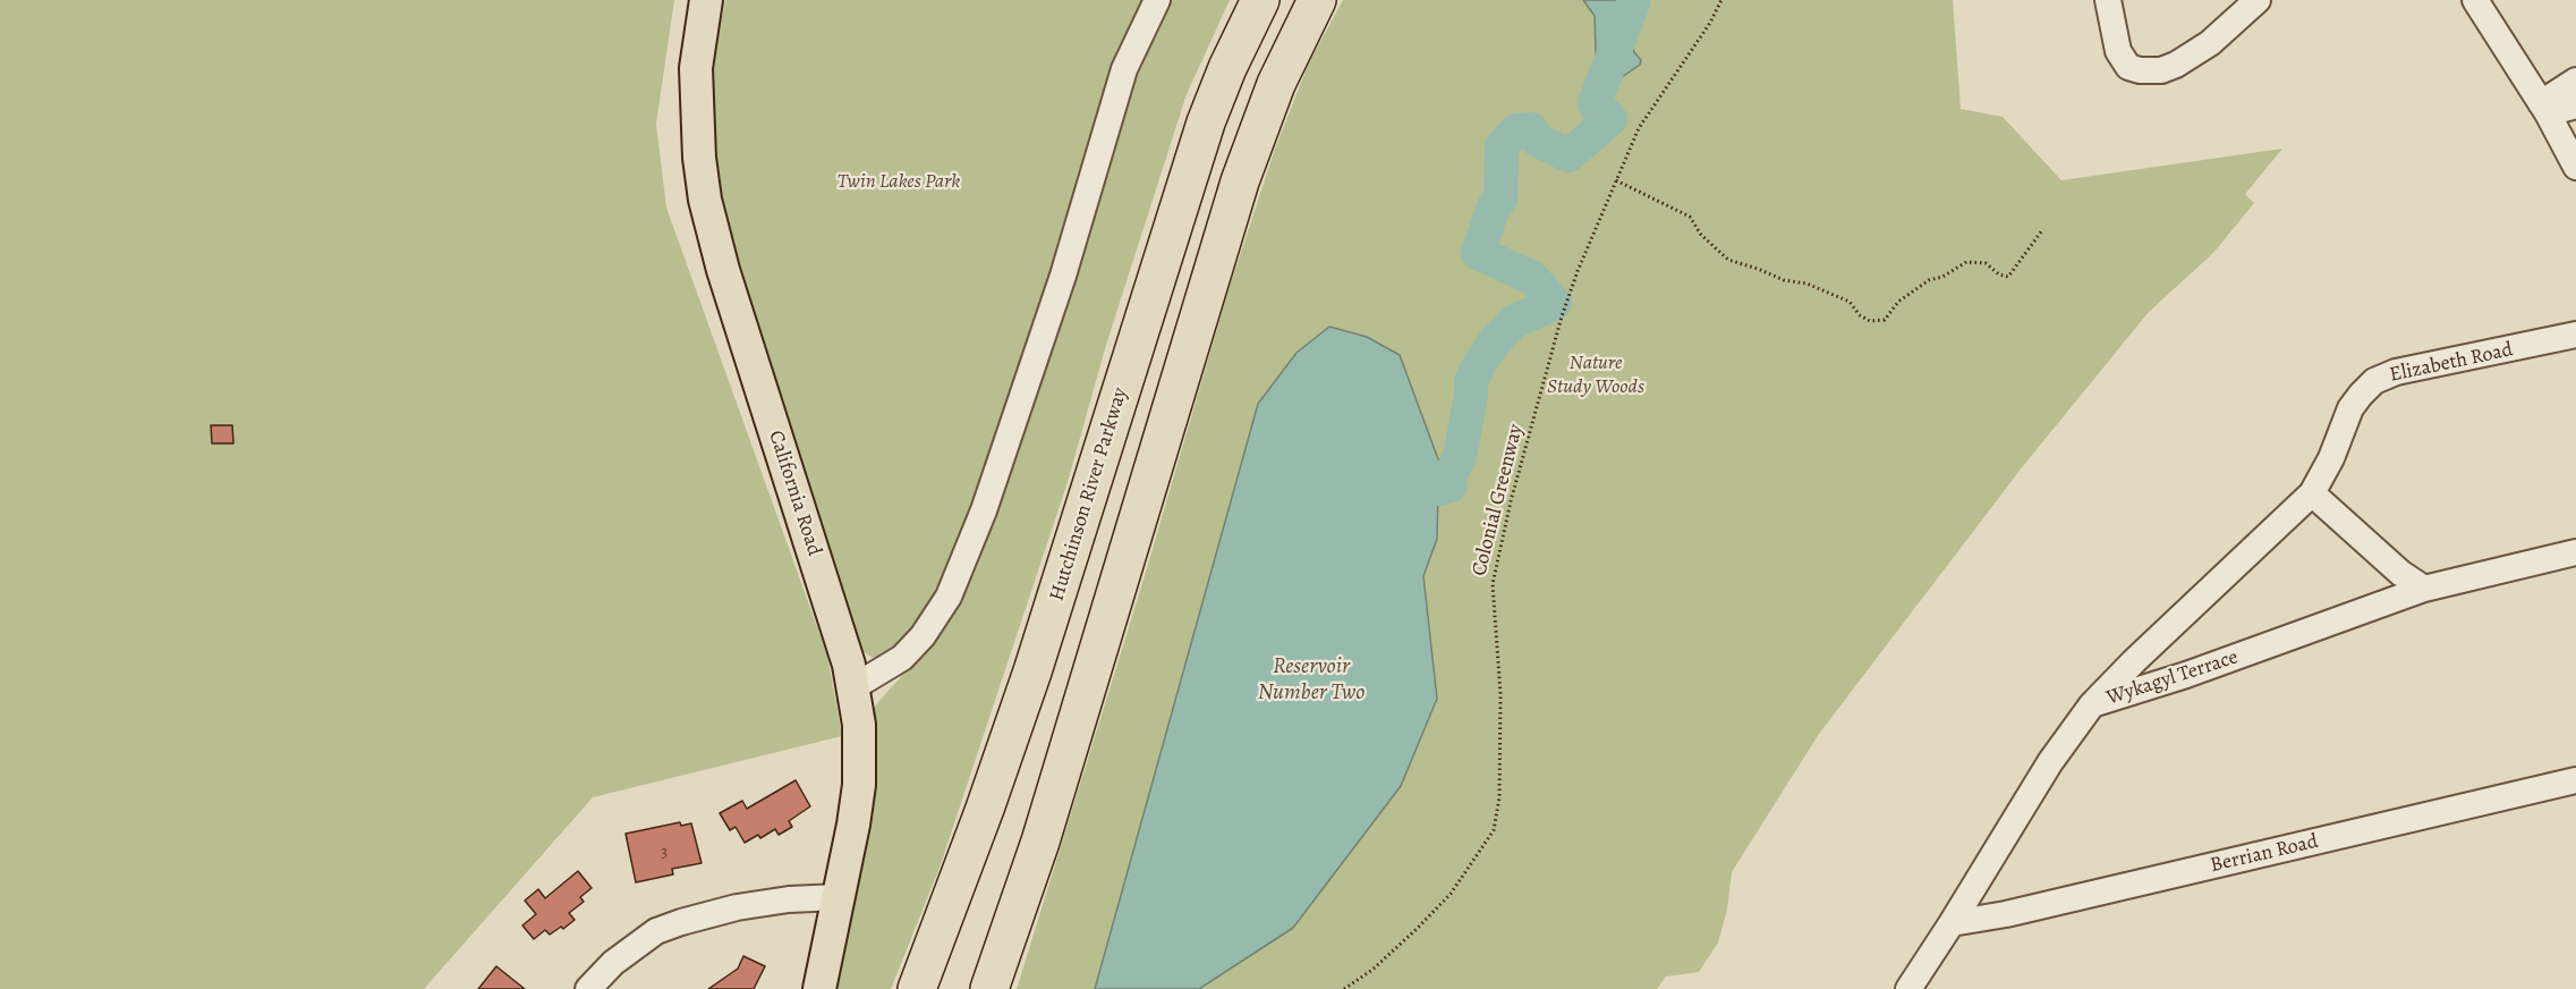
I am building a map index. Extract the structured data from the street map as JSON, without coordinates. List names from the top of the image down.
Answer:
{
  "streets": {
    "highway": ["Hutchinson River Parkway"],
    "main road": ["California Road"],
    "street": ["Elizabeth Road", "Wykagyl Terrace", "Berrian Road"],
    "path": ["Colonial Greenway"]
  },
  "crossings": [
    ["Elizabeth Road", "Wykagyl Terrace"],
    ["Wykagyl Terrace", "Berrian Road"]
  ],
  "water": ["Reservoir Number Two"],
  "parks": ["Twin Lakes Park", "Nature Study Woods"],
  "house_numbers": ["3"]
}
